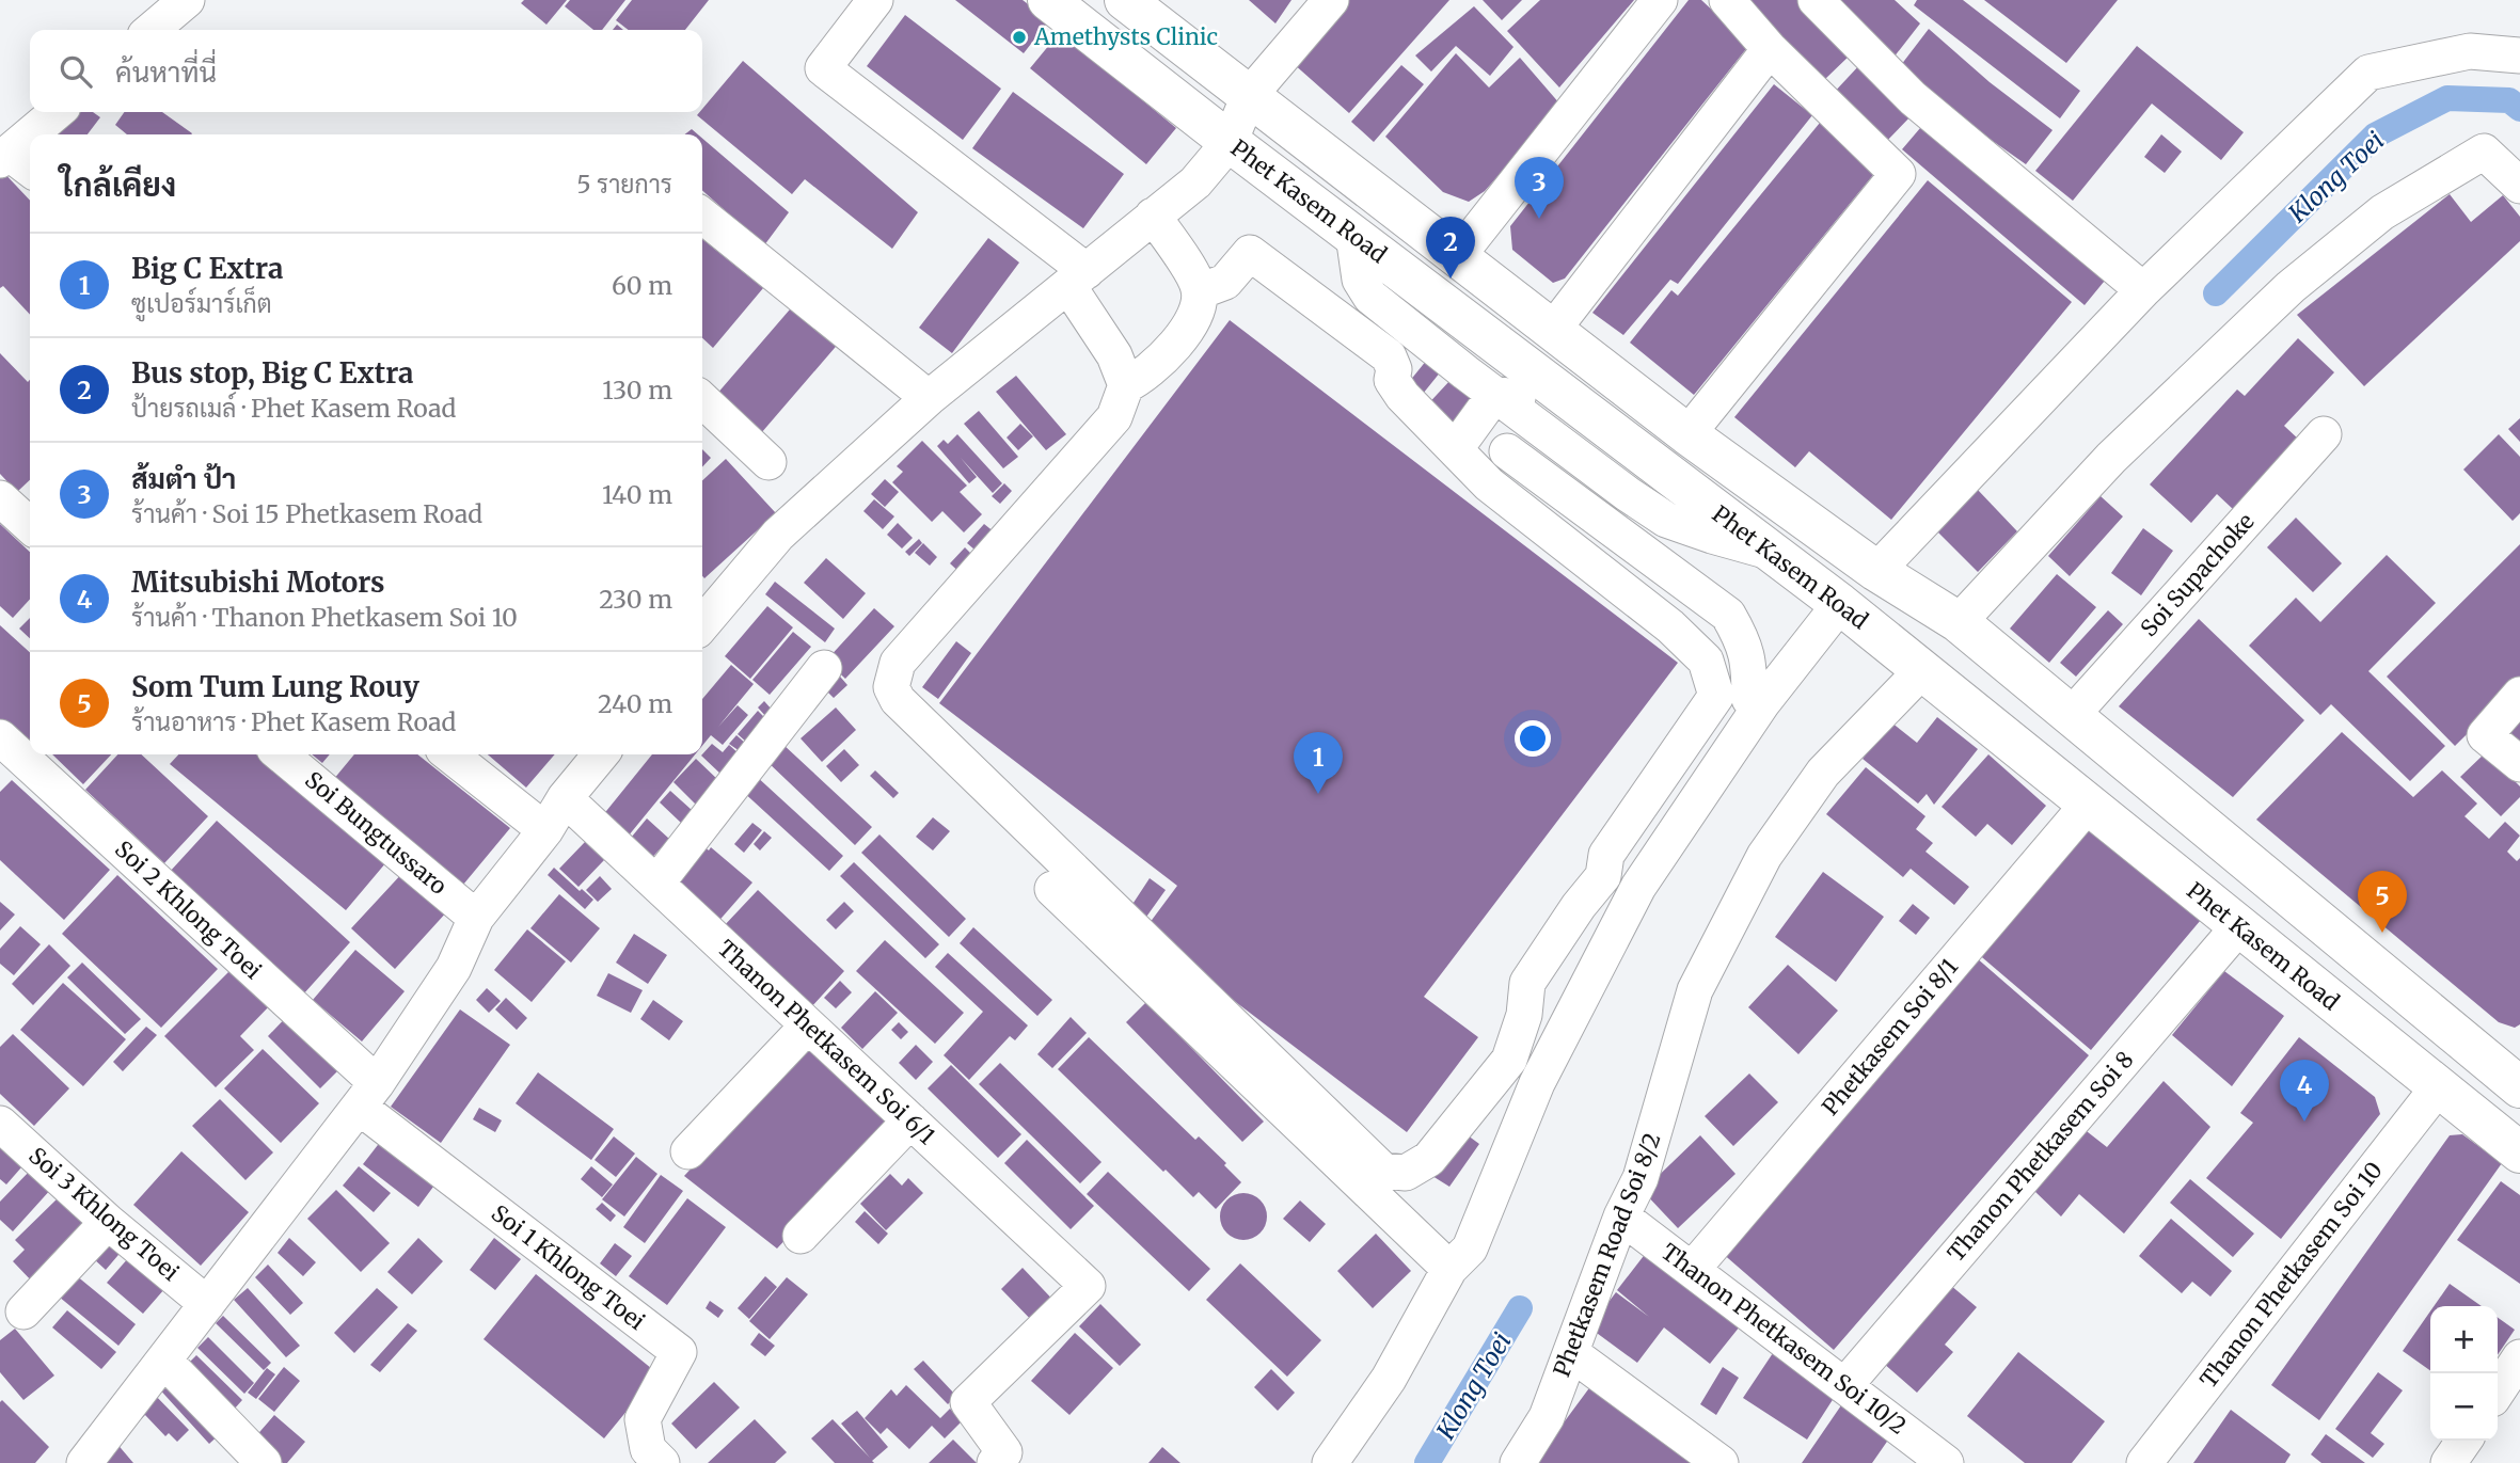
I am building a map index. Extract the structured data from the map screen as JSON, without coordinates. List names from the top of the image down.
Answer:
{
  "streets": {
    "main road": ["Phet Kasem Road"],
    "street": [
      "Soi Supachoke",
      "Soi Bungtussaro",
      "Soi 2 Khlong Toei",
      "Phetkasem Soi 8/1",
      "Thanon Phetkasem Soi 6/1",
      "Thanon Phetkasem Soi 8",
      "Soi 3 Khlong Toei",
      "Phetkasem Road Soi 8/2",
      "Soi 1 Khlong Toei",
      "Thanon Phetkasem Soi 10",
      "Thanon Phetkasem Soi 10/2"
    ]
  },
  "crossings": [
    ["Phet Kasem Road", "Soi Supachoke"],
    ["Phet Kasem Road", "Phetkasem Soi 8/1"],
    ["Phet Kasem Road", "Thanon Phetkasem Soi 8"],
    ["Phet Kasem Road", "Phetkasem Road Soi 8/2"],
    ["Phet Kasem Road", "Thanon Phetkasem Soi 10"],
    ["Soi 2 Khlong Toei", "Soi 1 Khlong Toei"],
    ["Phetkasem Soi 8/1", "Thanon Phetkasem Soi 10/2"],
    ["Thanon Phetkasem Soi 8", "Thanon Phetkasem Soi 10/2"],
    ["Phetkasem Road Soi 8/2", "Thanon Phetkasem Soi 10/2"]
  ],
  "water": ["Klong Toei"],
  "places": ["Amethysts Clinic"],
  "page": {
    "search": "ค้นหาที่นี่",
    "heading": ["ใกล้เคียง", "5 รายการ"],
    "pins": [
      "3",
      "2",
      "1",
      "5",
      "4"
    ],
    "list": [
      {
        "mark": "1",
        "name": "Big C Extra",
        "note": "ซูเปอร์มาร์เก็ต",
        "value": "60 m"
      },
      {
        "mark": "2",
        "name": "Bus stop, Big C Extra",
        "note": "ป้ายรถเมล์ · Phet Kasem Road",
        "value": "130 m"
      },
      {
        "mark": "3",
        "name": "ส้มตำ ป้า",
        "note": "ร้านค้า · Soi 15 Phetkasem Road",
        "value": "140 m"
      },
      {
        "mark": "4",
        "name": "Mitsubishi Motors",
        "note": "ร้านค้า · Thanon Phetkasem Soi 10",
        "value": "230 m"
      },
      {
        "mark": "5",
        "name": "Som Tum Lung Rouy",
        "note": "ร้านอาหาร · Phet Kasem Road",
        "value": "240 m"
      }
    ],
    "map_buttons": ["+", "−"]
  }
}
